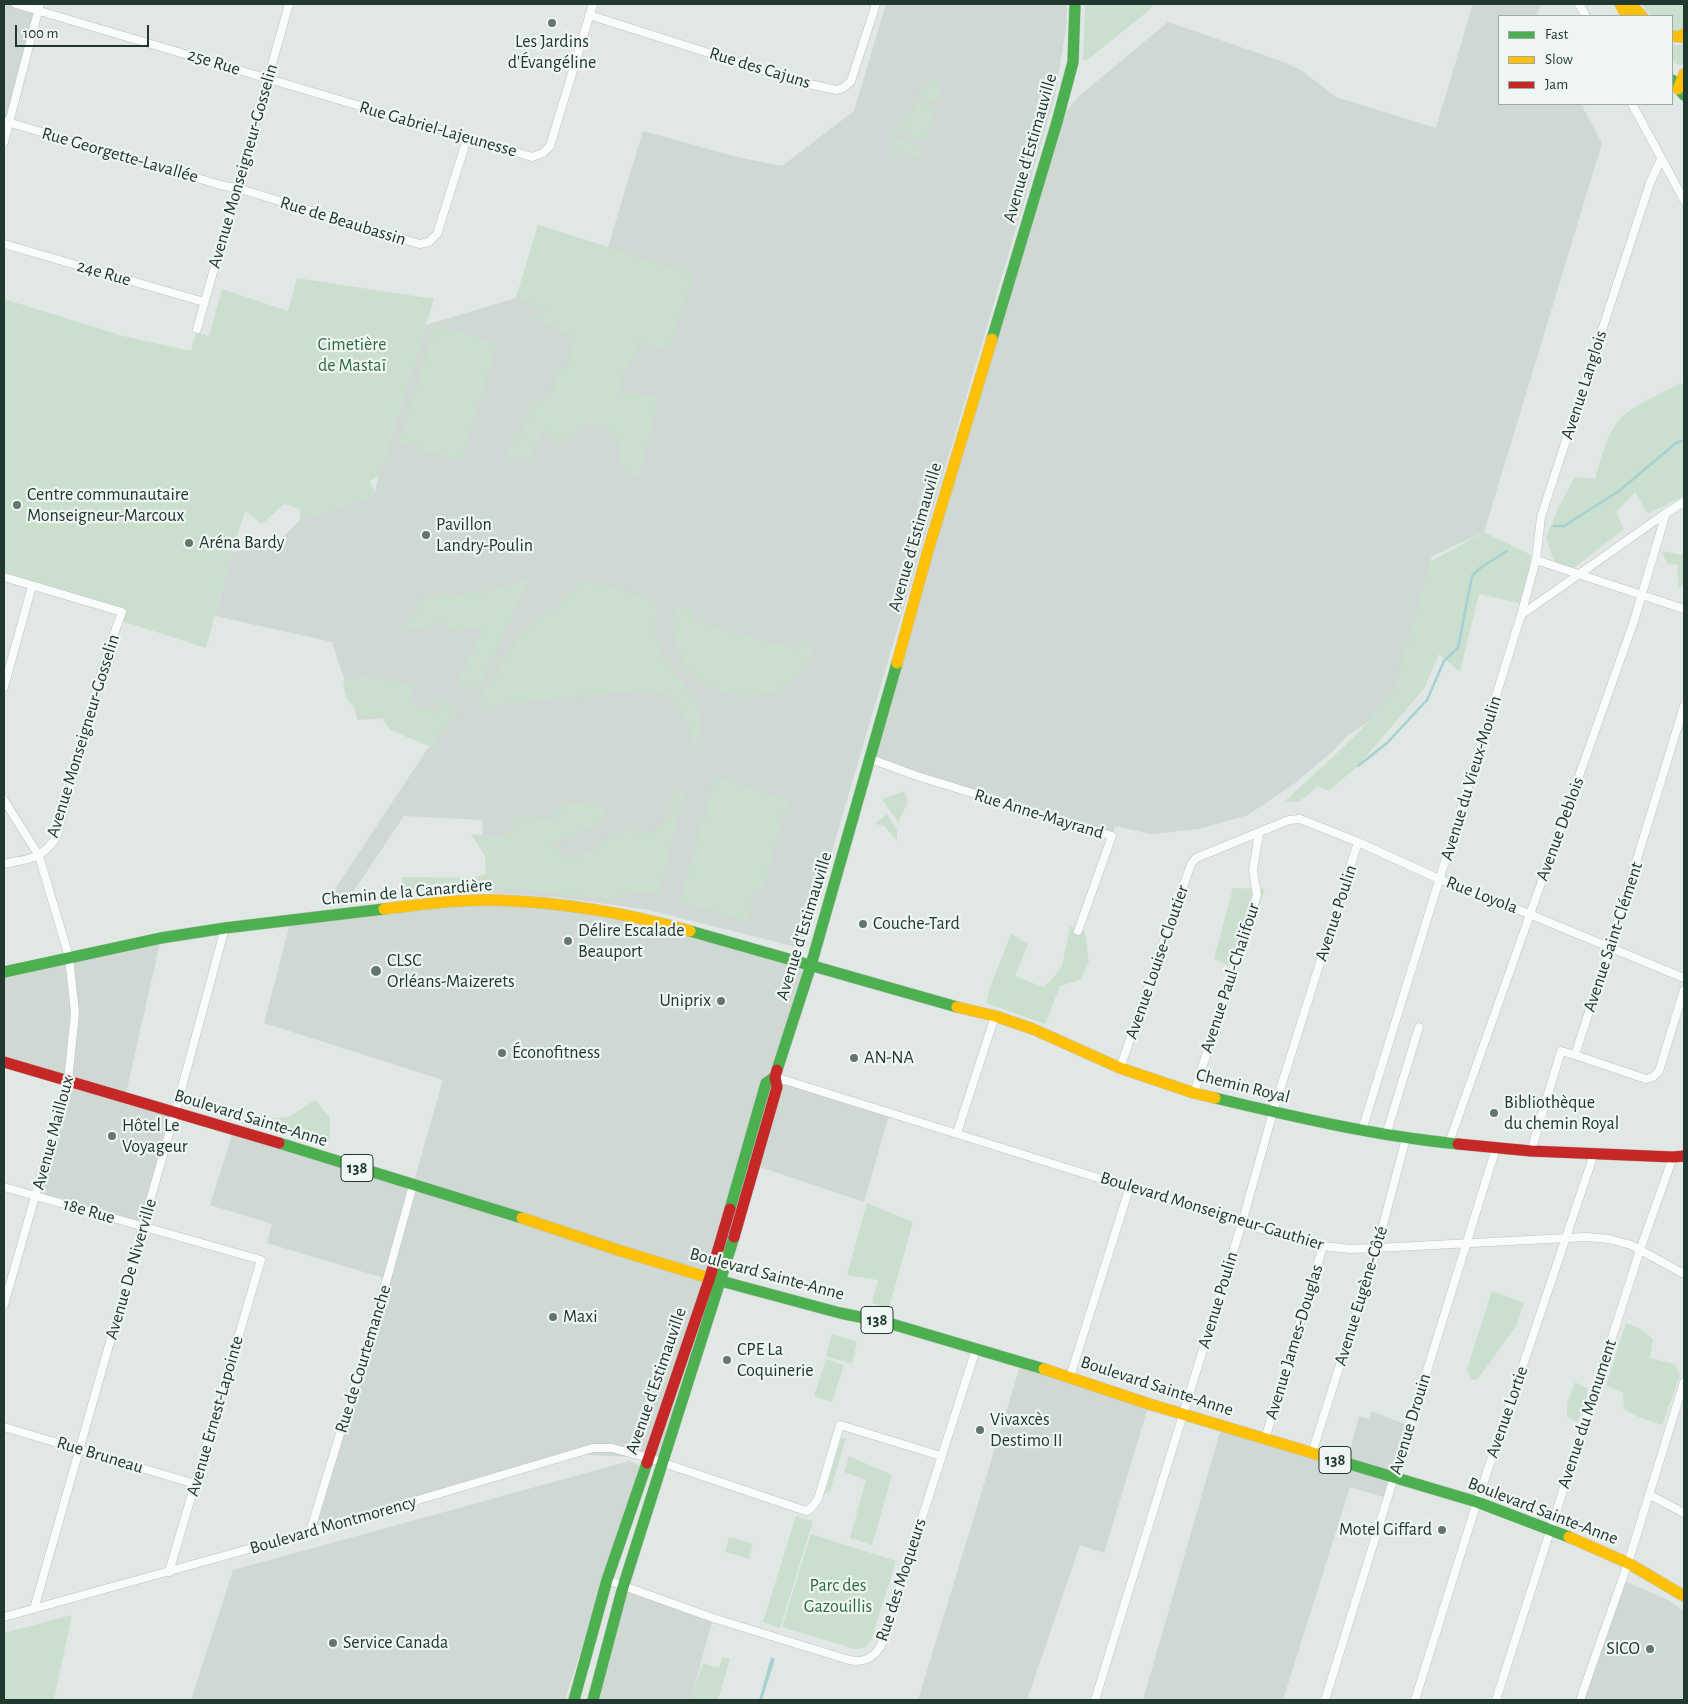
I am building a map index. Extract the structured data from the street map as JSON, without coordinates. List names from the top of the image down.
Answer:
{
  "streets": {
    "main road": [
      "Avenue d'Estimauville",
      "Chemin de la Canardière",
      "Chemin Royal",
      "Boulevard Sainte-Anne",
      "138"
    ],
    "street": [
      "25e Rue",
      "Rue des Cajuns",
      "Rue Gabriel-Lajeunesse",
      "Rue Georgette-Lavallée",
      "Avenue Monseigneur-Gosselin",
      "Rue de Beaubassin",
      "24e Rue",
      "Avenue Langlois",
      "Avenue du Vieux-Moulin",
      "Rue Anne-Mayrand",
      "Avenue Deblois",
      "Rue Loyola",
      "Avenue Poulin",
      "Avenue Saint-Clément",
      "Avenue Louise-Cloutier",
      "Avenue Paul-Chalifour",
      "Avenue Mailloux",
      "18e Rue",
      "Boulevard Monseigneur-Gauthier",
      "Avenue De Niverville",
      "Avenue Eugène-Côté",
      "Avenue James-Douglas",
      "Rue de Courtemanche",
      "Avenue Lortie",
      "Avenue du Monument",
      "Avenue Ernest-Lapointe",
      "Avenue Drouin",
      "Rue Bruneau",
      "Boulevard Montmorency",
      "Rue des Moqueurs"
    ]
  },
  "crossings": [
    ["25e Rue", "Rue Gabriel-Lajeunesse"],
    ["25e Rue", "Avenue Monseigneur-Gosselin"],
    ["Rue des Cajuns", "Rue Gabriel-Lajeunesse"],
    ["Rue Gabriel-Lajeunesse", "Avenue Monseigneur-Gosselin"],
    ["Rue Gabriel-Lajeunesse", "Rue de Beaubassin"],
    ["Avenue d'Estimauville", "Rue Anne-Mayrand"],
    ["Avenue d'Estimauville", "Chemin de la Canardière"],
    ["Avenue d'Estimauville", "Chemin Royal"],
    ["Avenue d'Estimauville", "Boulevard Sainte-Anne"],
    ["Avenue d'Estimauville", "Boulevard Monseigneur-Gauthier"],
    ["Avenue d'Estimauville", "Boulevard Montmorency"],
    ["Avenue d'Estimauville", "Rue des Moqueurs"],
    ["Rue Georgette-Lavallée", "Avenue Monseigneur-Gosselin"],
    ["Rue Georgette-Lavallée", "Rue de Beaubassin"],
    ["Avenue Monseigneur-Gosselin", "Rue de Beaubassin"],
    ["Avenue Monseigneur-Gosselin", "24e Rue"],
    ["Avenue Monseigneur-Gosselin", "Avenue Mailloux"],
    ["Avenue Langlois", "Avenue du Vieux-Moulin"],
    ["Avenue du Vieux-Moulin", "Rue Loyola"],
    ["Avenue du Vieux-Moulin", "Chemin Royal"],
    ["Avenue Deblois", "Rue Loyola"],
    ["Avenue Deblois", "Chemin Royal"],
    ["Chemin de la Canardière", "Chemin Royal"],
    ["Chemin de la Canardière", "Avenue Mailloux"],
    ["Chemin de la Canardière", "Avenue De Niverville"],
    ["Rue Loyola", "Avenue Poulin"],
    ["Rue Loyola", "Avenue Saint-Clément"],
    ["Rue Loyola", "Avenue Louise-Cloutier"],
    ["Rue Loyola", "Avenue Paul-Chalifour"],
    ["Avenue Poulin", "Chemin Royal"],
    ["Avenue Poulin", "Boulevard Sainte-Anne"],
    ["Avenue Poulin", "Boulevard Monseigneur-Gauthier"],
    ["Avenue Louise-Cloutier", "Chemin Royal"],
    ["Avenue Paul-Chalifour", "Chemin Royal"],
    ["Chemin Royal", "Avenue Eugène-Côté"],
    ["Chemin Royal", "Avenue Lortie"],
    ["Chemin Royal", "Avenue du Monument"],
    ["Chemin Royal", "Avenue Drouin"],
    ["Boulevard Sainte-Anne", "Avenue Mailloux"],
    ["Boulevard Sainte-Anne", "Avenue De Niverville"],
    ["Boulevard Sainte-Anne", "Avenue Eugène-Côté"],
    ["Boulevard Sainte-Anne", "Avenue James-Douglas"],
    ["Boulevard Sainte-Anne", "Rue de Courtemanche"],
    ["Boulevard Sainte-Anne", "Avenue Lortie"],
    ["Boulevard Sainte-Anne", "Avenue du Monument"],
    ["Boulevard Sainte-Anne", "Avenue Drouin"],
    ["Boulevard Sainte-Anne", "Rue des Moqueurs"],
    ["Avenue Mailloux", "18e Rue"],
    ["18e Rue", "Avenue De Niverville"],
    ["18e Rue", "Avenue Ernest-Lapointe"],
    ["Boulevard Monseigneur-Gauthier", "Avenue Eugène-Côté"],
    ["Boulevard Monseigneur-Gauthier", "Avenue James-Douglas"],
    ["Boulevard Monseigneur-Gauthier", "Avenue Lortie"],
    ["Boulevard Monseigneur-Gauthier", "Avenue du Monument"],
    ["Boulevard Monseigneur-Gauthier", "Avenue Drouin"],
    ["Avenue De Niverville", "Rue Bruneau"],
    ["Avenue De Niverville", "Boulevard Montmorency"],
    ["Rue de Courtemanche", "Boulevard Montmorency"],
    ["Avenue Ernest-Lapointe", "Rue Bruneau"],
    ["Avenue Ernest-Lapointe", "Boulevard Montmorency"],
    ["Boulevard Montmorency", "Rue des Moqueurs"]
  ],
  "parks": ["Cimetière de Mastaï", "Parc des Gazouillis"],
  "places": [
    "Les Jardins d'Évangéline",
    "Centre communautaire Monseigneur-Marcoux",
    "Pavillon Landry-Poulin",
    "Aréna Bardy",
    "Couche-Tard",
    "Délire Escalade Beauport",
    "CLSC Orléans-Maizerets",
    "Uniprix",
    "Éconofitness",
    "AN-NA",
    "Bibliothèque du chemin Royal",
    "Hôtel Le Voyageur",
    "Maxi",
    "CPE La Coquinerie",
    "Vivaxcès Destimo II",
    "Motel Giffard",
    "Service Canada",
    "SICO"
  ],
  "legend": ["Fast", "Slow", "Jam"],
  "scale_bar": "100 m"
}
